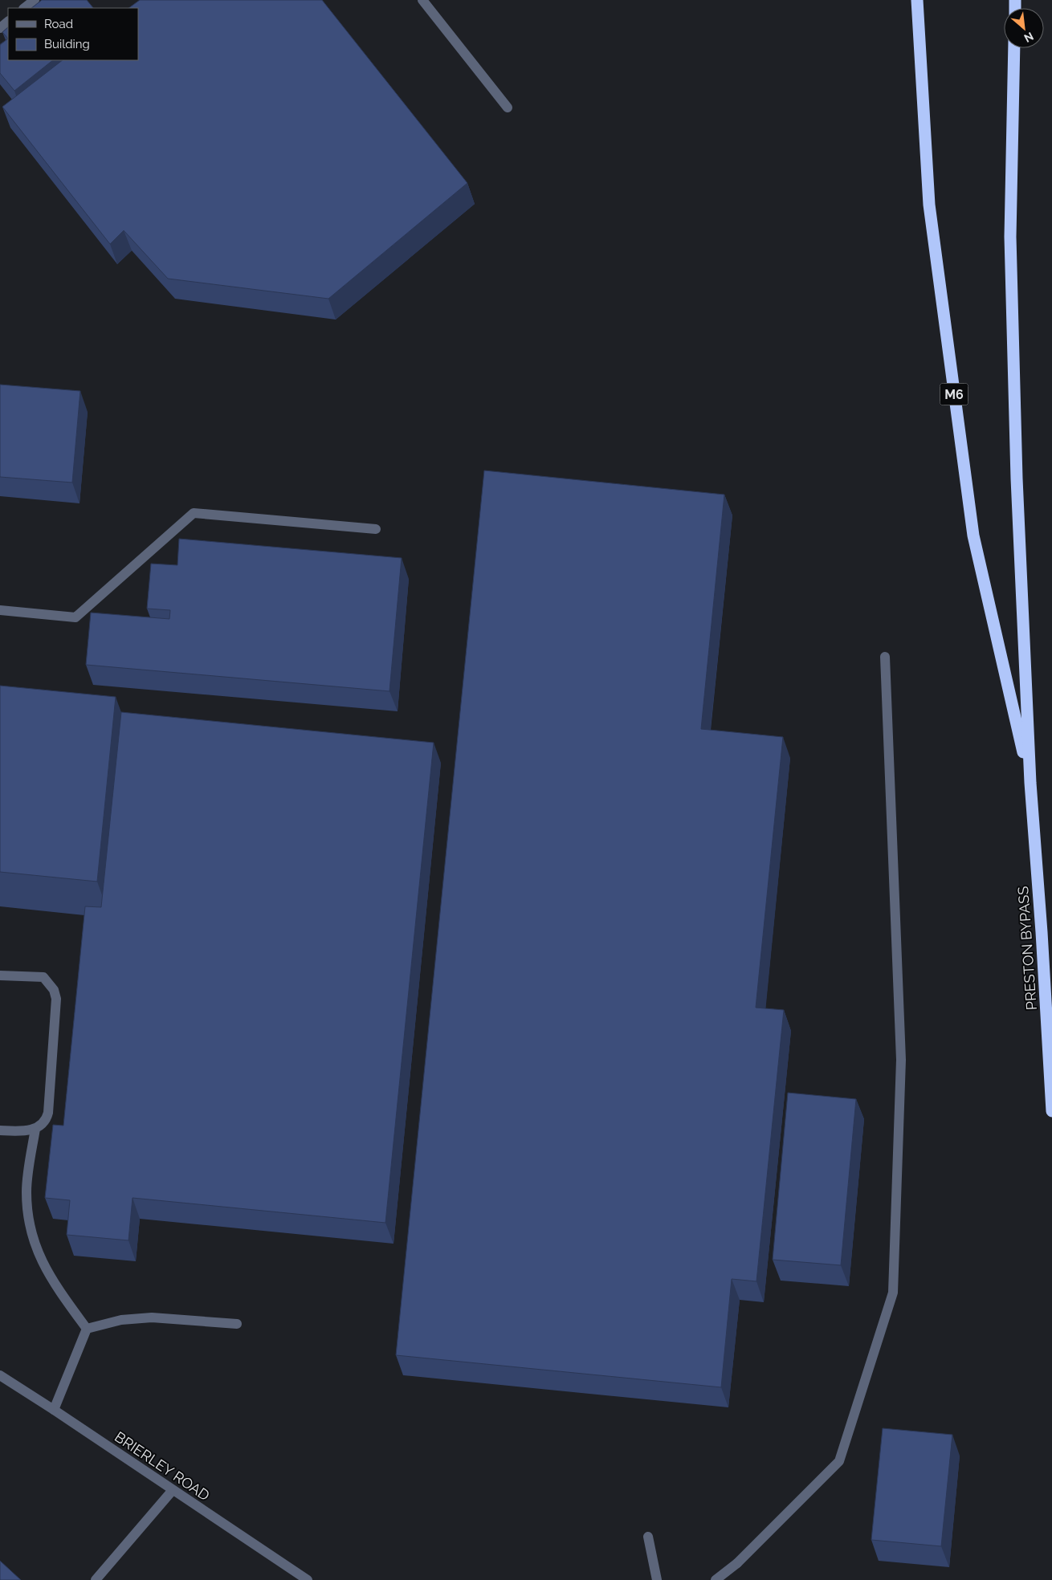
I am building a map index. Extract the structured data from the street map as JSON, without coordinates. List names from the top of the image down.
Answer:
{
  "streets": {
    "highway": ["M6", "PRESTON BYPASS"],
    "street": ["BRIERLEY ROAD"]
  },
  "crossings": [
    ["M6", "PRESTON BYPASS"]
  ],
  "legend": ["Road", "Building"],
  "north": "bottom right"
}
